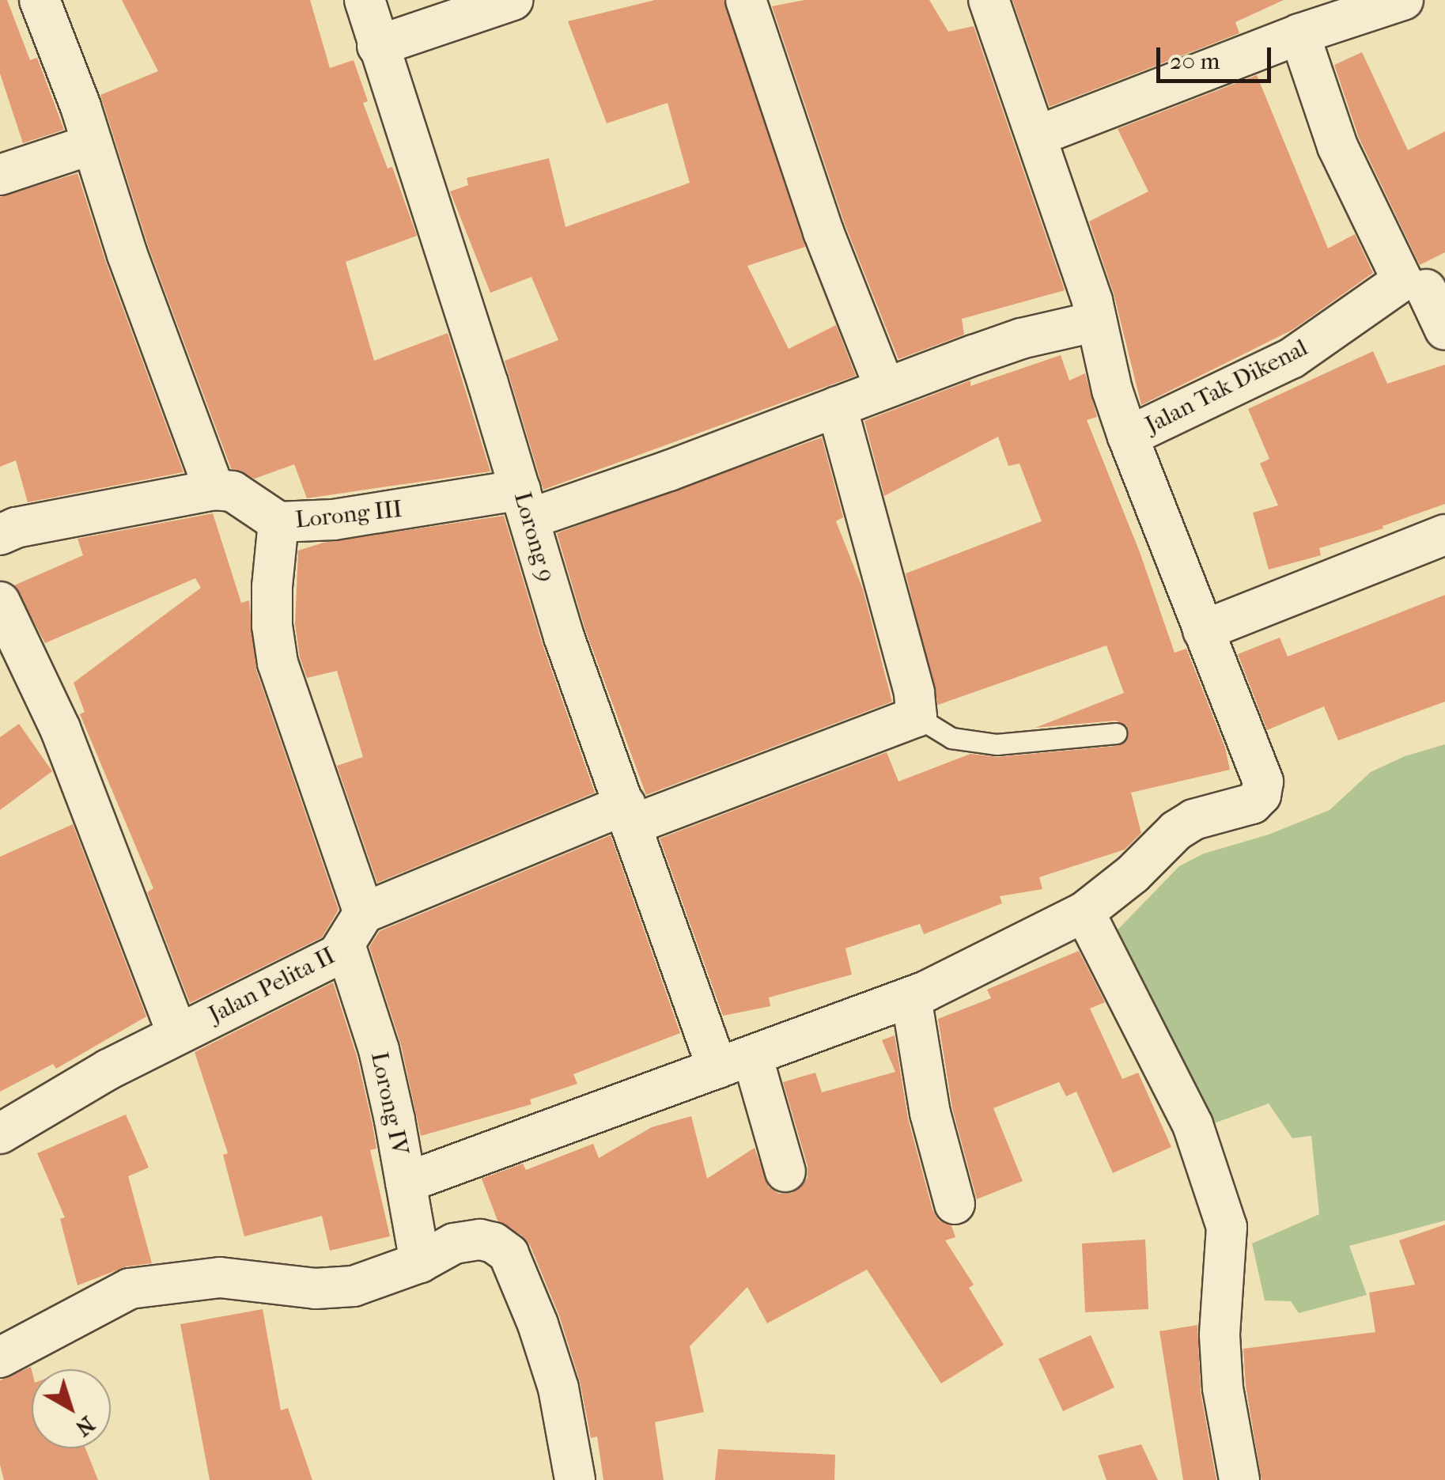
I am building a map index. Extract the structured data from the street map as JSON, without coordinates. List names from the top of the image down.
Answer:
{
  "streets": {
    "street": [
      "Jalan Tak Dikenal",
      "Lorong III",
      "Lorong 9",
      "Jalan Pelita II",
      "Lorong IV"
    ]
  },
  "crossings": [
    ["Lorong III", "Lorong 9"],
    ["Jalan Pelita II", "Lorong IV"]
  ],
  "scale_bar": "20 m",
  "north": "bottom right"
}
